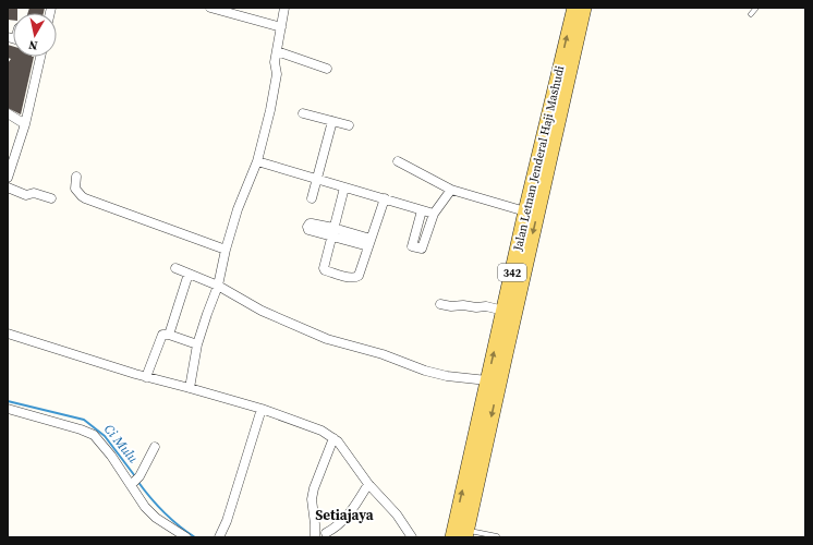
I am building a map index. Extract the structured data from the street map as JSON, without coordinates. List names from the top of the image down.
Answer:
{
  "streets": {
    "main road": ["Jalan Letnan Jenderal Haji Mashudi", "342"]
  },
  "districts": ["Setiajaya"],
  "water": ["Ci Mulu"],
  "north": "bottom"
}
